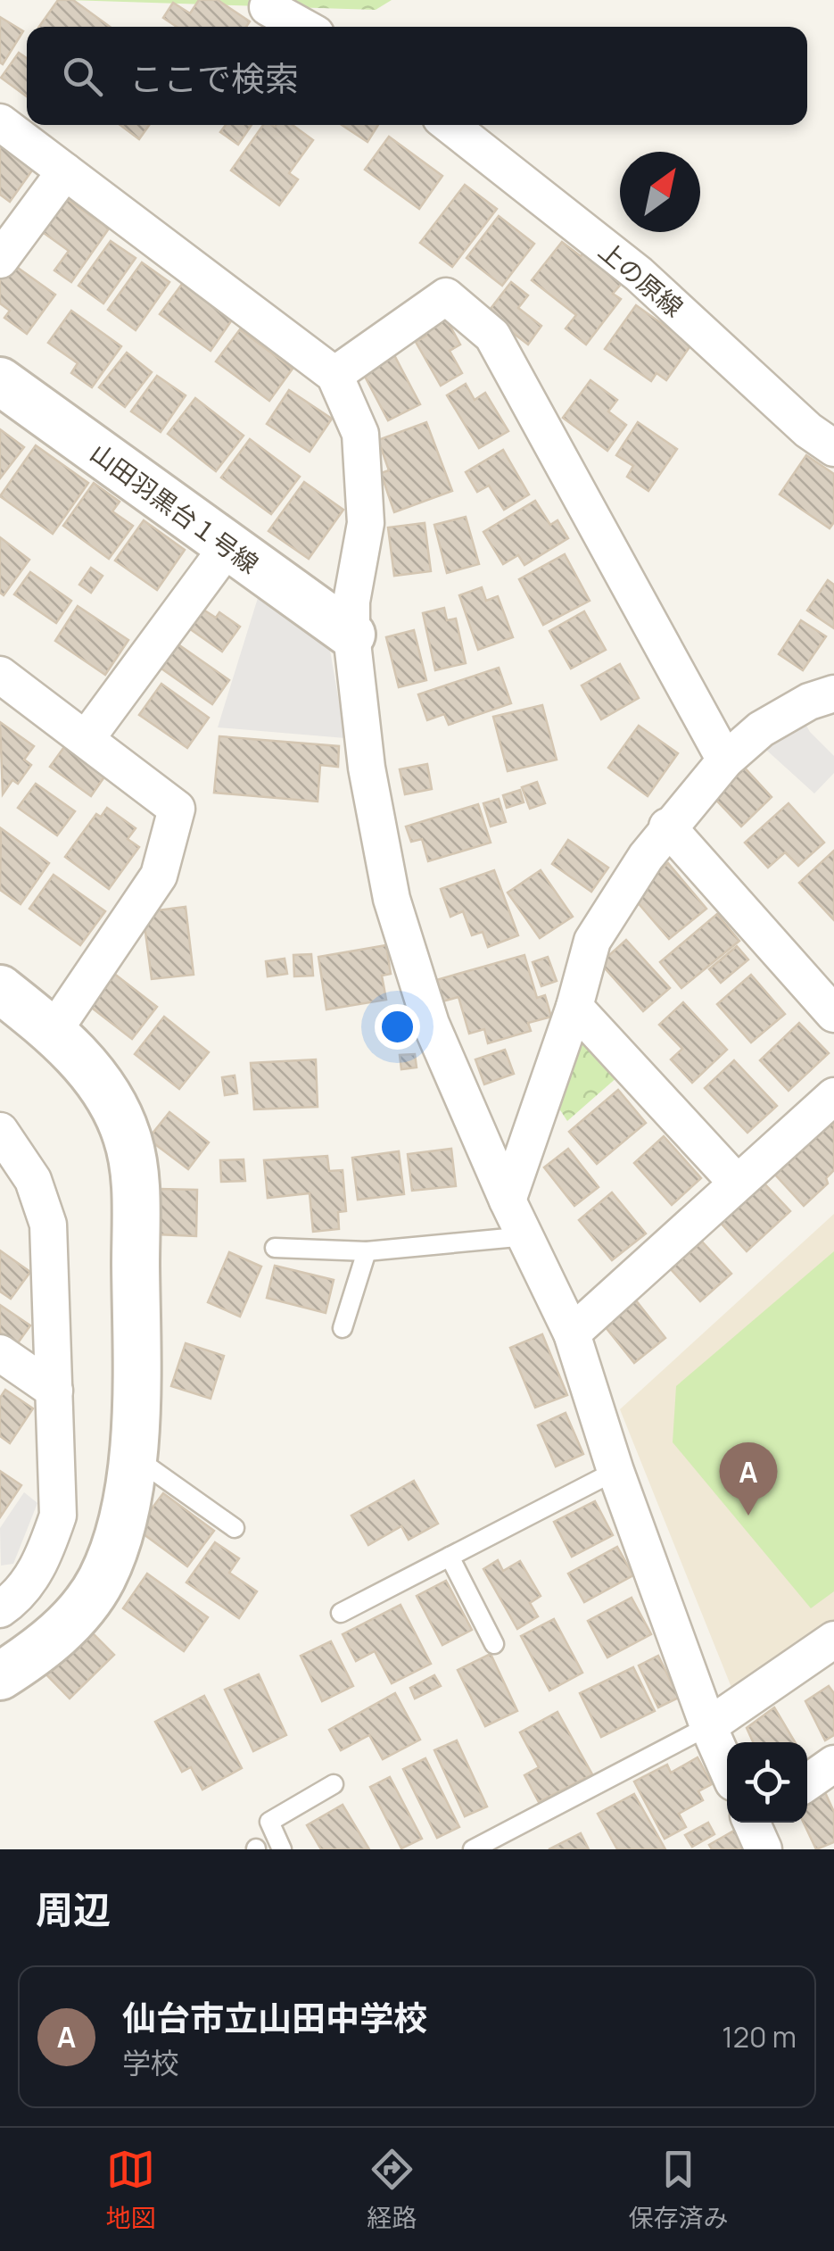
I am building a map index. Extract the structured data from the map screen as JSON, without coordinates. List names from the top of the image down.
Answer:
{
  "streets": {
    "street": ["上の原線", "山田羽黒台１号線"]
  },
  "north": "top right",
  "page": {
    "search": "ここで検索",
    "pins": "A",
    "heading": "周辺",
    "list": [
      {
        "mark": "A",
        "name": "仙台市立山田中学校",
        "note": "学校",
        "value": "120 m"
      }
    ],
    "nav": ["地図", "経路", "保存済み"]
  }
}
